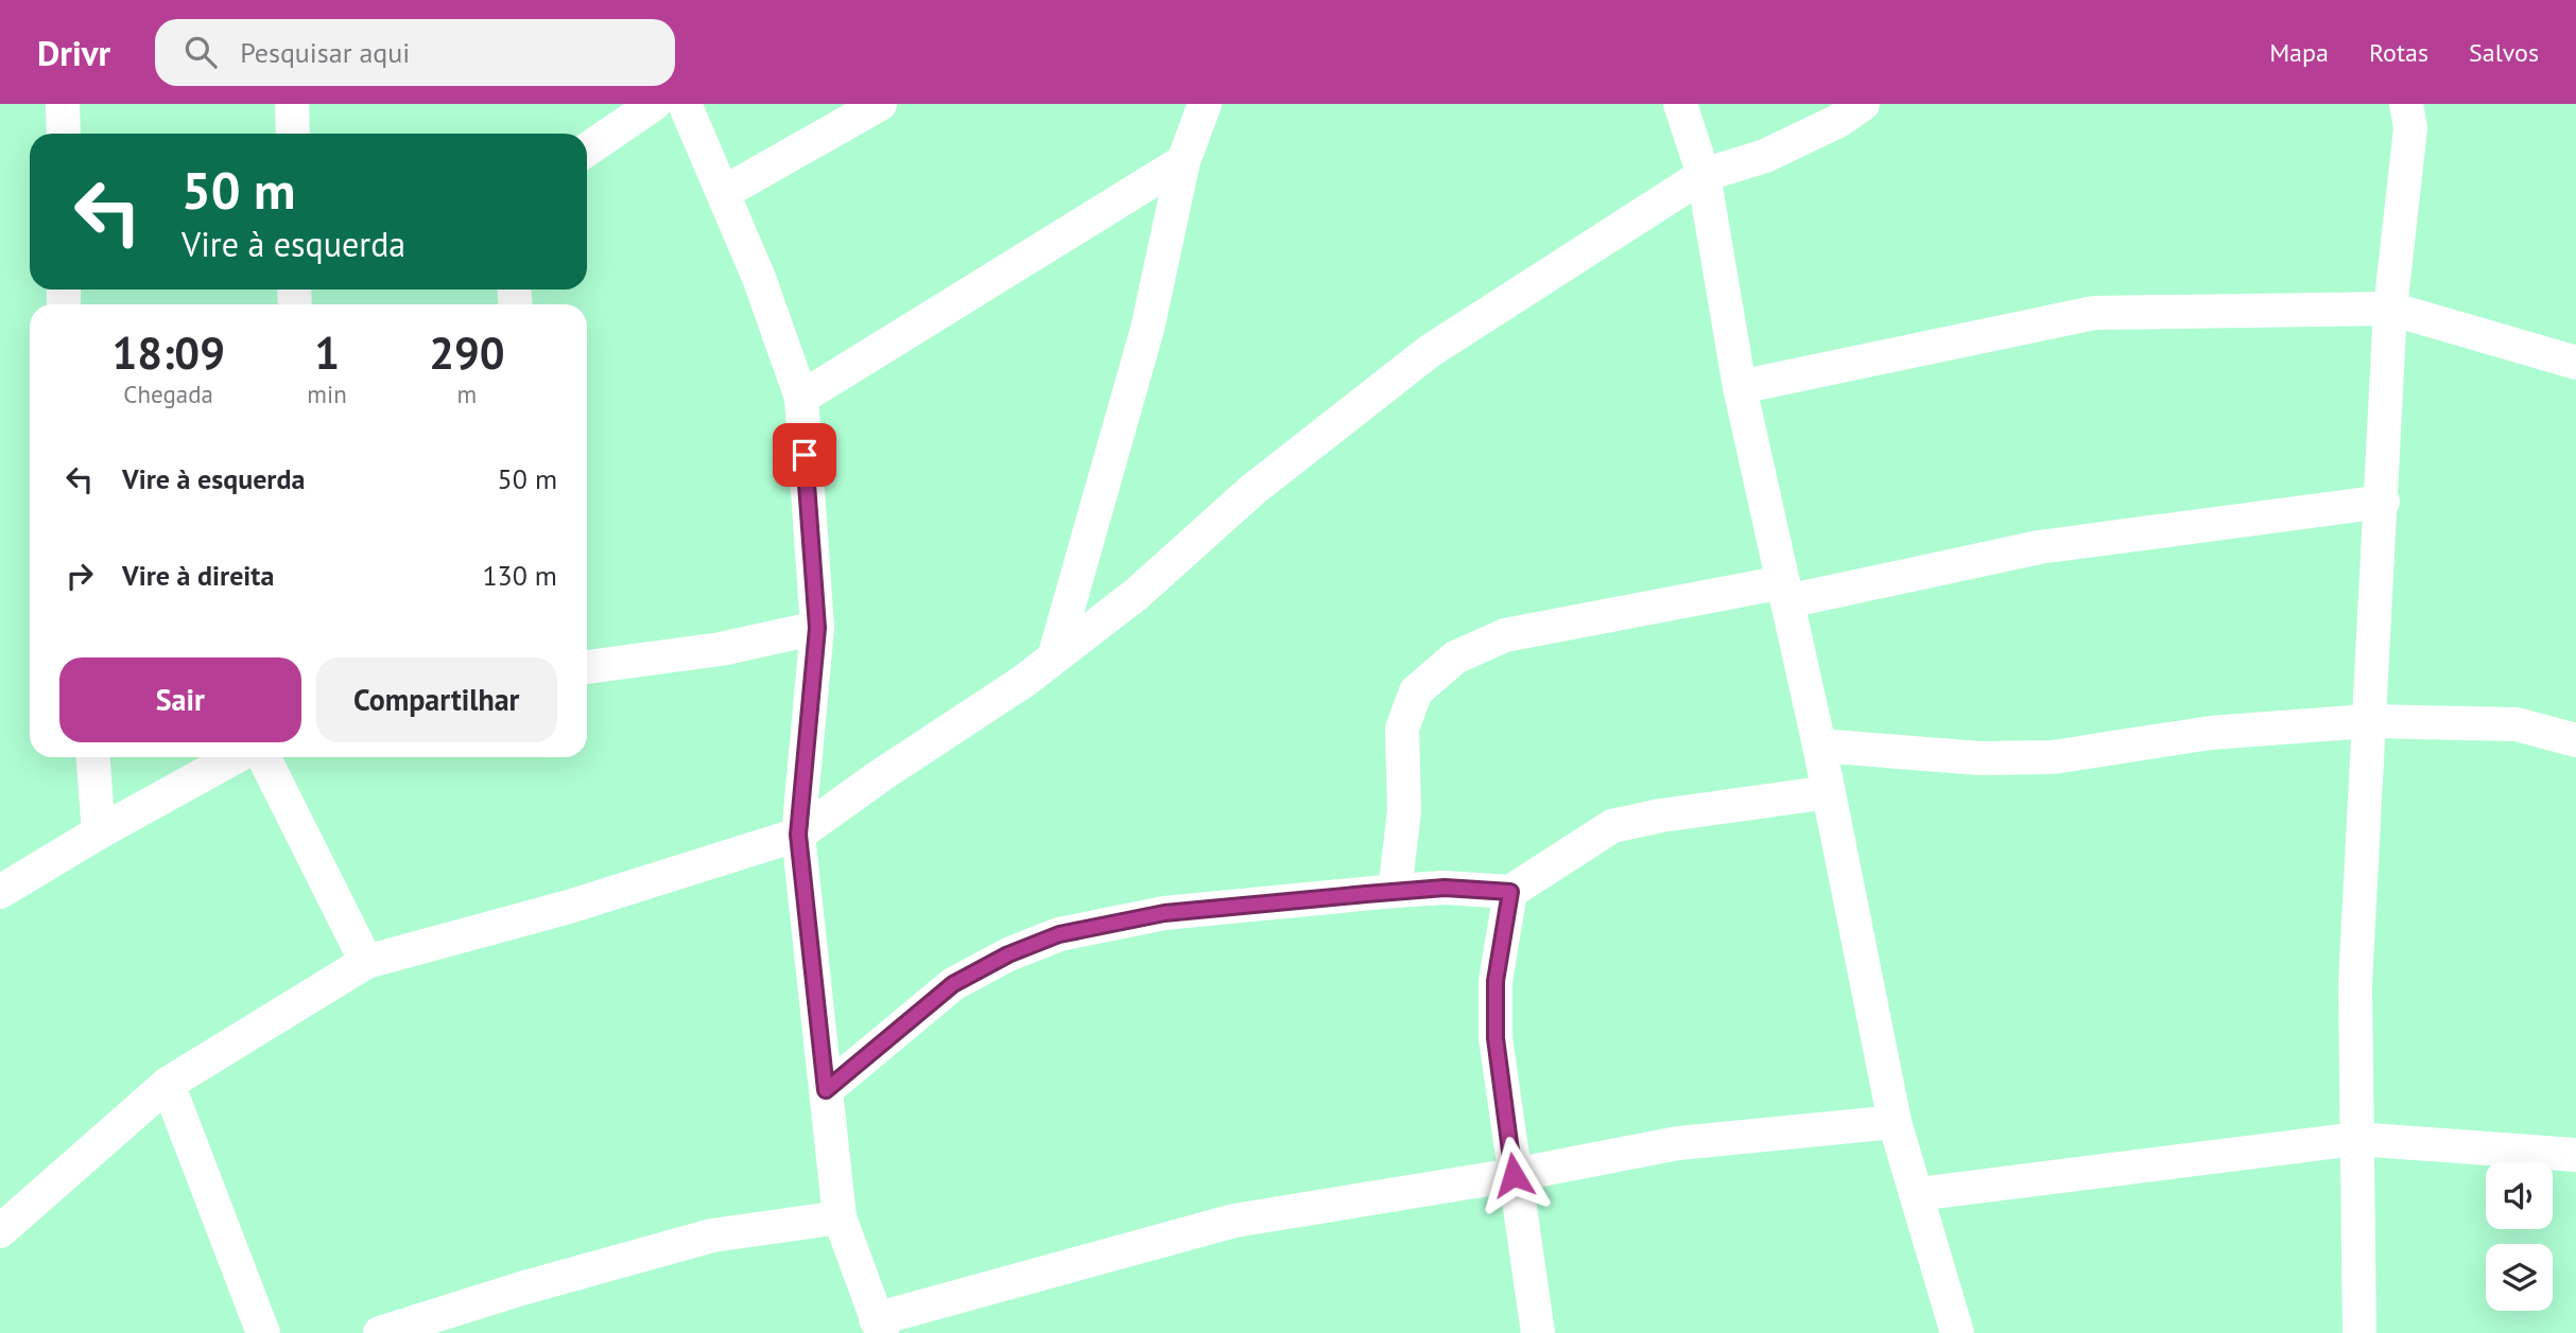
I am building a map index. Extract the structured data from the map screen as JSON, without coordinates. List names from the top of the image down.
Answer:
{
  "page": {
    "header": "Drivr",
    "search": "Pesquisar aqui",
    "nav": ["Mapa", "Rotas", "Salvos"],
    "turn": ["50 m", "Vire à esquerda"],
    "eta": [
      "18:09",
      "Chegada",
      "1",
      "min",
      "290",
      "m"
    ],
    "list": [
      {
        "name": "Vire à esquerda",
        "value": "50 m"
      },
      {
        "name": "Vire à direita",
        "value": "130 m"
      }
    ],
    "buttons": ["Sair", "Compartilhar"]
  }
}
